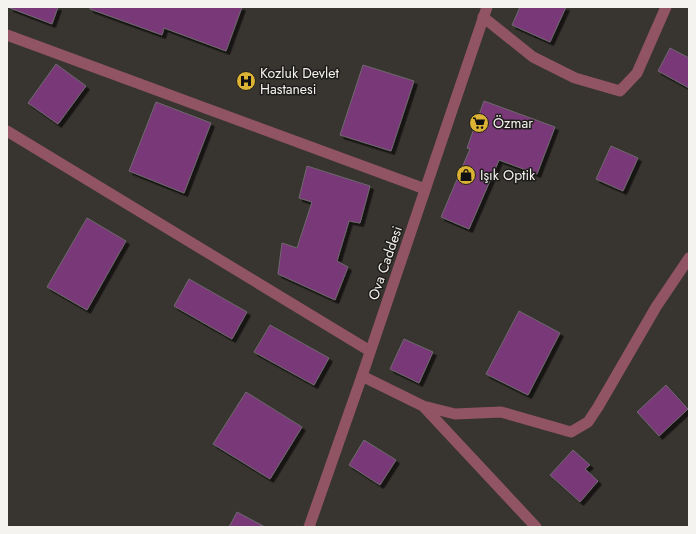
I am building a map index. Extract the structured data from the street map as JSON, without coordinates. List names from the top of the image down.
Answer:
{
  "streets": {
    "street": ["Ova Caddesi"]
  },
  "places": {
    "hospital": ["Kozluk Devlet Hastanesi"],
    "supermarket": ["Özmar"],
    "shop": ["Işık Optik"]
  }
}
